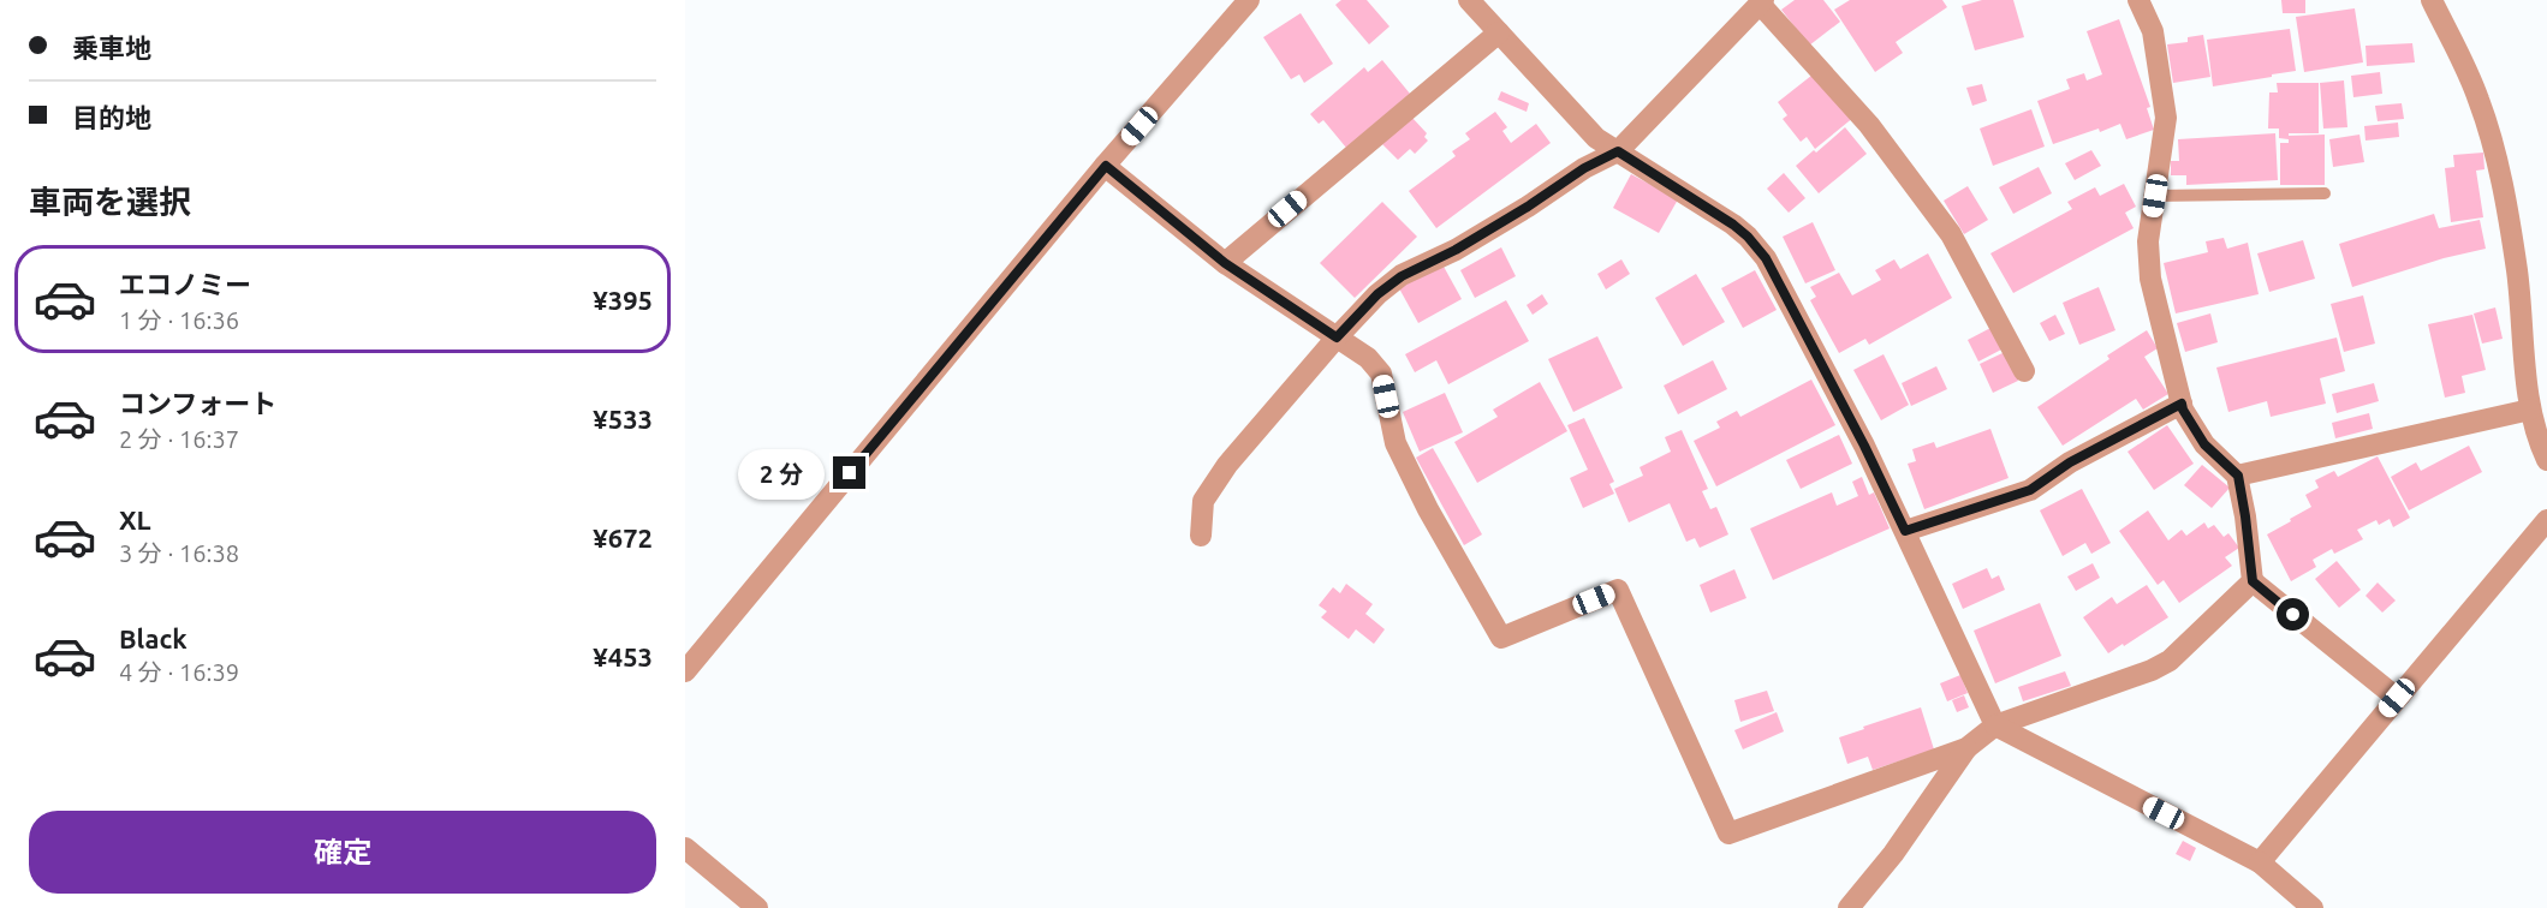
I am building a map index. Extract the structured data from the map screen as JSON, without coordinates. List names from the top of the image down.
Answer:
{
  "page": {
    "banner": ["乗車地", "目的地"],
    "heading": "車両を選択",
    "list": [
      {
        "name": "エコノミー",
        "note": "1 分 · 16:36",
        "value": "¥395"
      },
      {
        "name": "コンフォート",
        "note": "2 分 · 16:37",
        "value": "¥533"
      },
      {
        "name": "XL",
        "note": "3 分 · 16:38",
        "value": "¥672"
      },
      {
        "name": "Black",
        "note": "4 分 · 16:39",
        "value": "¥453"
      }
    ],
    "bubble": "2 分",
    "buttons": "確定"
  }
}
